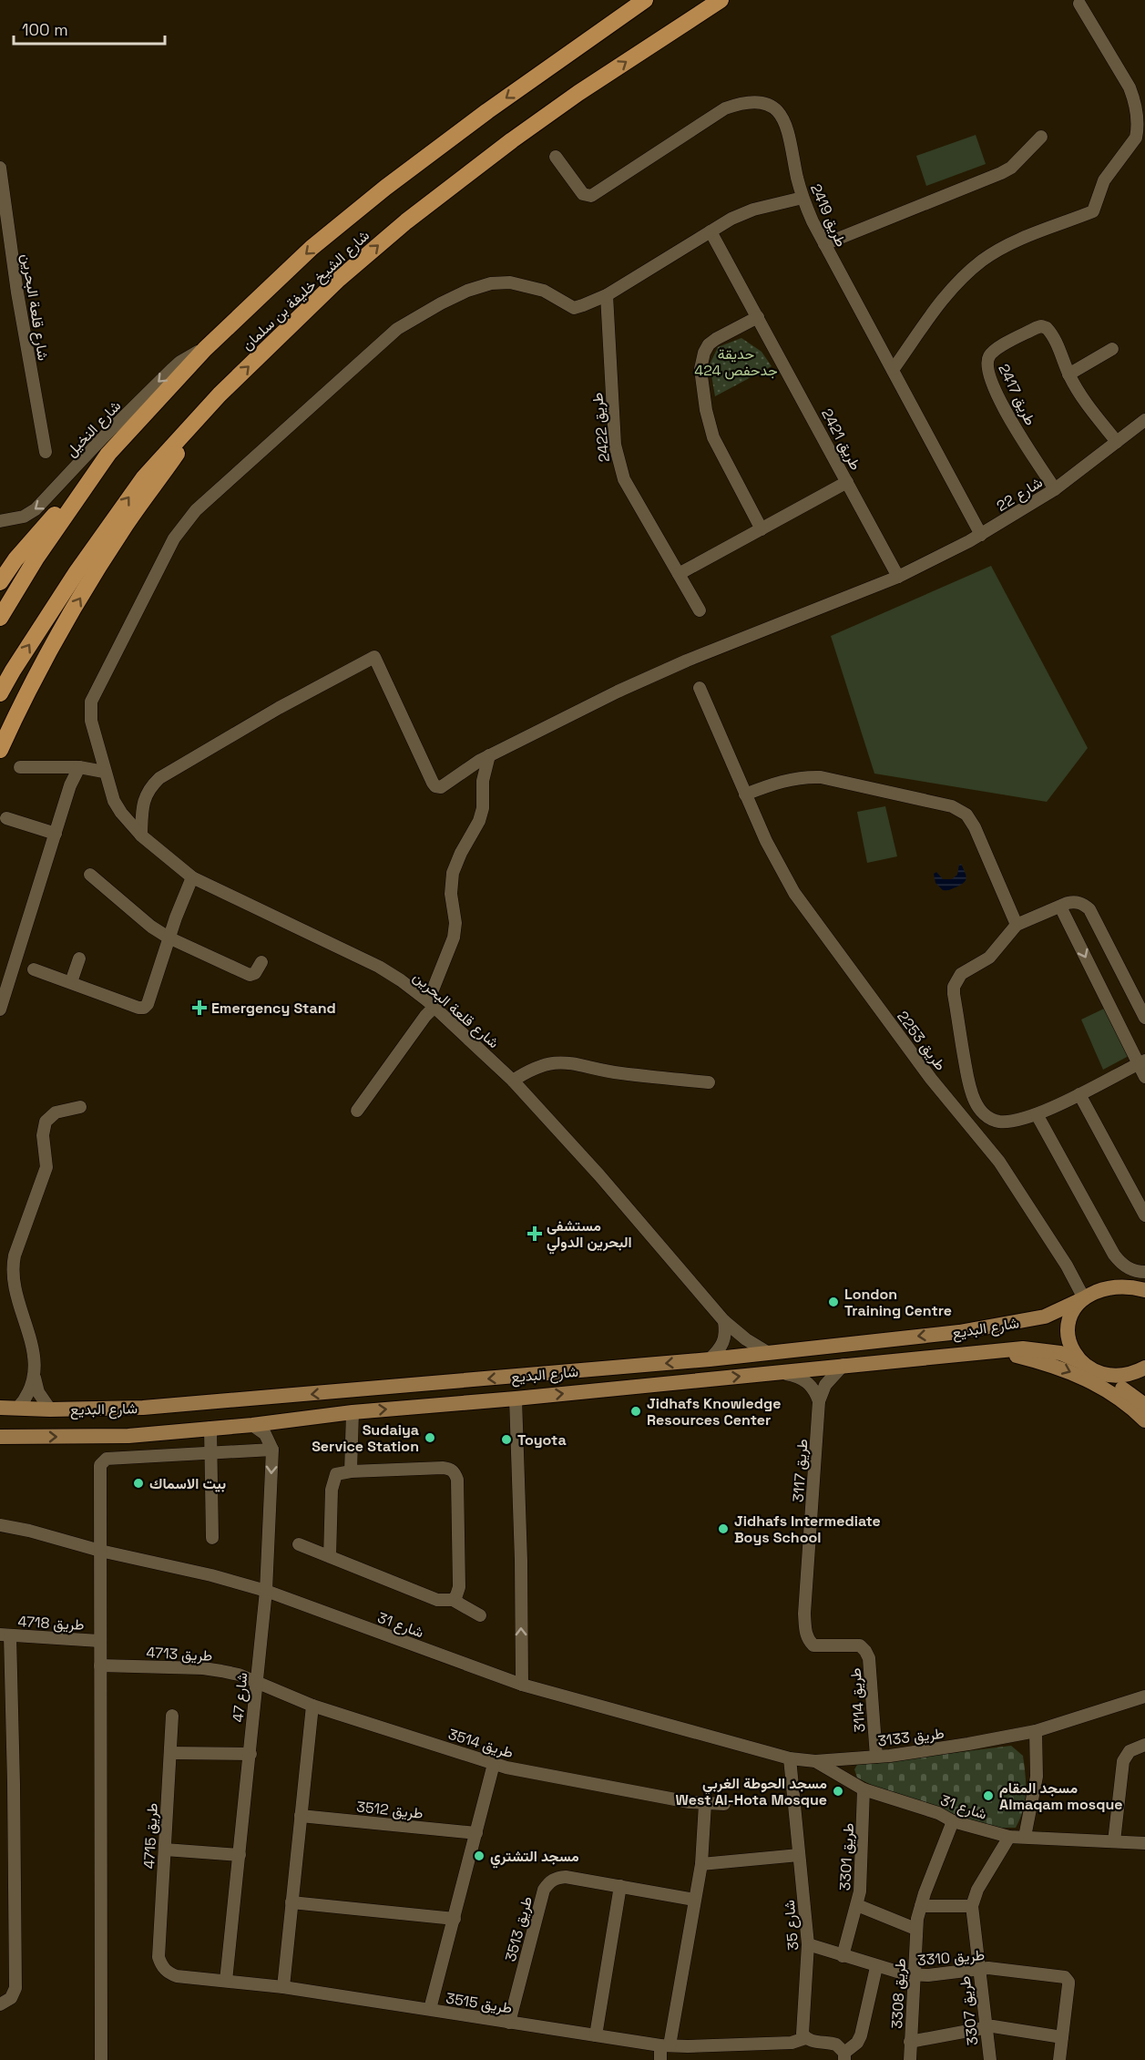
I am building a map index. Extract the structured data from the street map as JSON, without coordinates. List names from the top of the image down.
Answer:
{
  "streets": {
    "highway": ["شارع الشيخ خليفة بن سلمان"],
    "main road": ["شارع البديع"],
    "street": [
      "طريق 2419",
      "شارع قلعة البحرين",
      "طريق 2417",
      "طريق 2422",
      "شارع النخيل",
      "طريق 2421",
      "شارع 22",
      "طريق 2253",
      "طريق 3117",
      "طريق 4718",
      "شارع 31",
      "طريق 4713",
      "شارع 47",
      "طريق 3114",
      "طريق 3133",
      "طريق 3514",
      "طريق 3512",
      "طريق 4715",
      "طريق 3301",
      "شارع 35",
      "طريق 3513",
      "طريق 3310",
      "طريق 3308",
      "طريق 3515",
      "طريق 3307"
    ]
  },
  "crossings": [
    ["طريق 2419", "شارع 22"],
    ["شارع الشيخ خليفة بن سلمان", "شارع النخيل"],
    ["شارع قلعة البحرين", "طريق 2422"],
    ["شارع قلعة البحرين", "شارع 22"],
    ["شارع قلعة البحرين", "شارع البديع"],
    ["طريق 2417", "شارع 22"],
    ["طريق 2421", "شارع 22"],
    ["طريق 2253", "شارع البديع"],
    ["طريق 3117", "طريق 3114"],
    ["شارع 31", "شارع 47"],
    ["شارع 31", "طريق 3133"],
    ["شارع 31", "طريق 3301"],
    ["شارع 31", "شارع 35"],
    ["شارع 31", "طريق 3308"],
    ["شارع 31", "طريق 3307"],
    ["طريق 4713", "شارع 47"],
    ["طريق 4713", "طريق 3514"],
    ["شارع 47", "طريق 3514"],
    ["شارع 47", "طريق 3515"],
    ["طريق 3114", "طريق 3133"],
    ["طريق 3133", "شارع 35"],
    ["طريق 4715", "طريق 3515"],
    ["طريق 3301", "طريق 3310"],
    ["شارع 35", "طريق 3310"],
    ["شارع 35", "طريق 3515"],
    ["طريق 3513", "طريق 3515"],
    ["طريق 3310", "طريق 3308"],
    ["طريق 3310", "طريق 3307"]
  ],
  "one_way": ["شارع النخيل"],
  "parks": ["حديقة جدحفص 424"],
  "places": {
    "health": ["Emergency Stand", "مستشفى البحرين الدولي"],
    "other": [
      "London Training Centre",
      "Jidhafs Knowledge Resources Center",
      "Sudaiya Service Station",
      "Toyota",
      "بيت الاسماك",
      "Jidhafs Intermediate Boys School",
      "مسجد الحوطة الغربي West Al-Hota Mosque",
      "مسجد المقام Almaqam mosque",
      "مسجد التشتري"
    ]
  },
  "scale_bar": "100 m"
}
